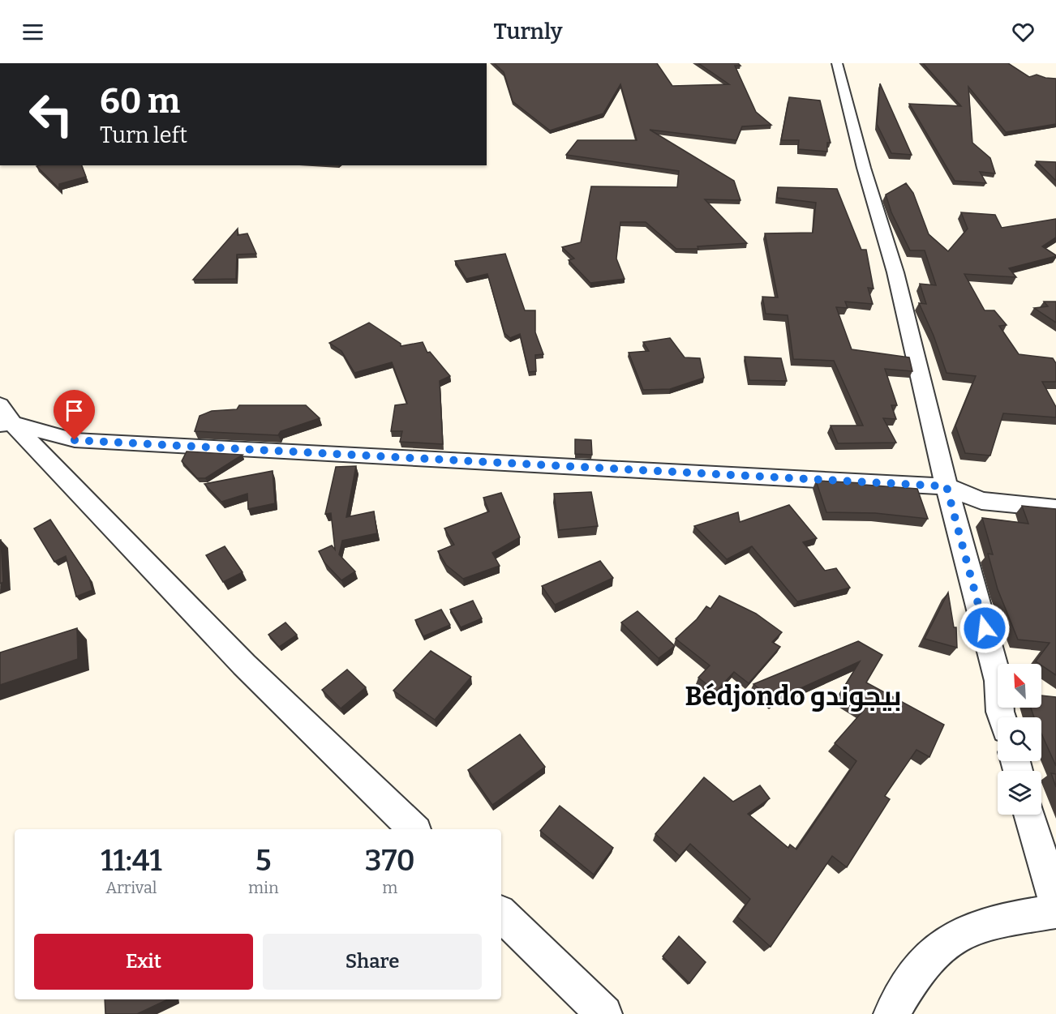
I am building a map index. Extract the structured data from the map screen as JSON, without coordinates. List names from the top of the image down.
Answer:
{
  "districts": ["Bédjondo بيجوندو"],
  "north": "top left",
  "page": {
    "header": "Turnly",
    "turn": ["60 m", "Turn left"],
    "eta": [
      "11:41",
      "Arrival",
      "5",
      "min",
      "370",
      "m"
    ],
    "buttons": ["Exit", "Share"]
  }
}
